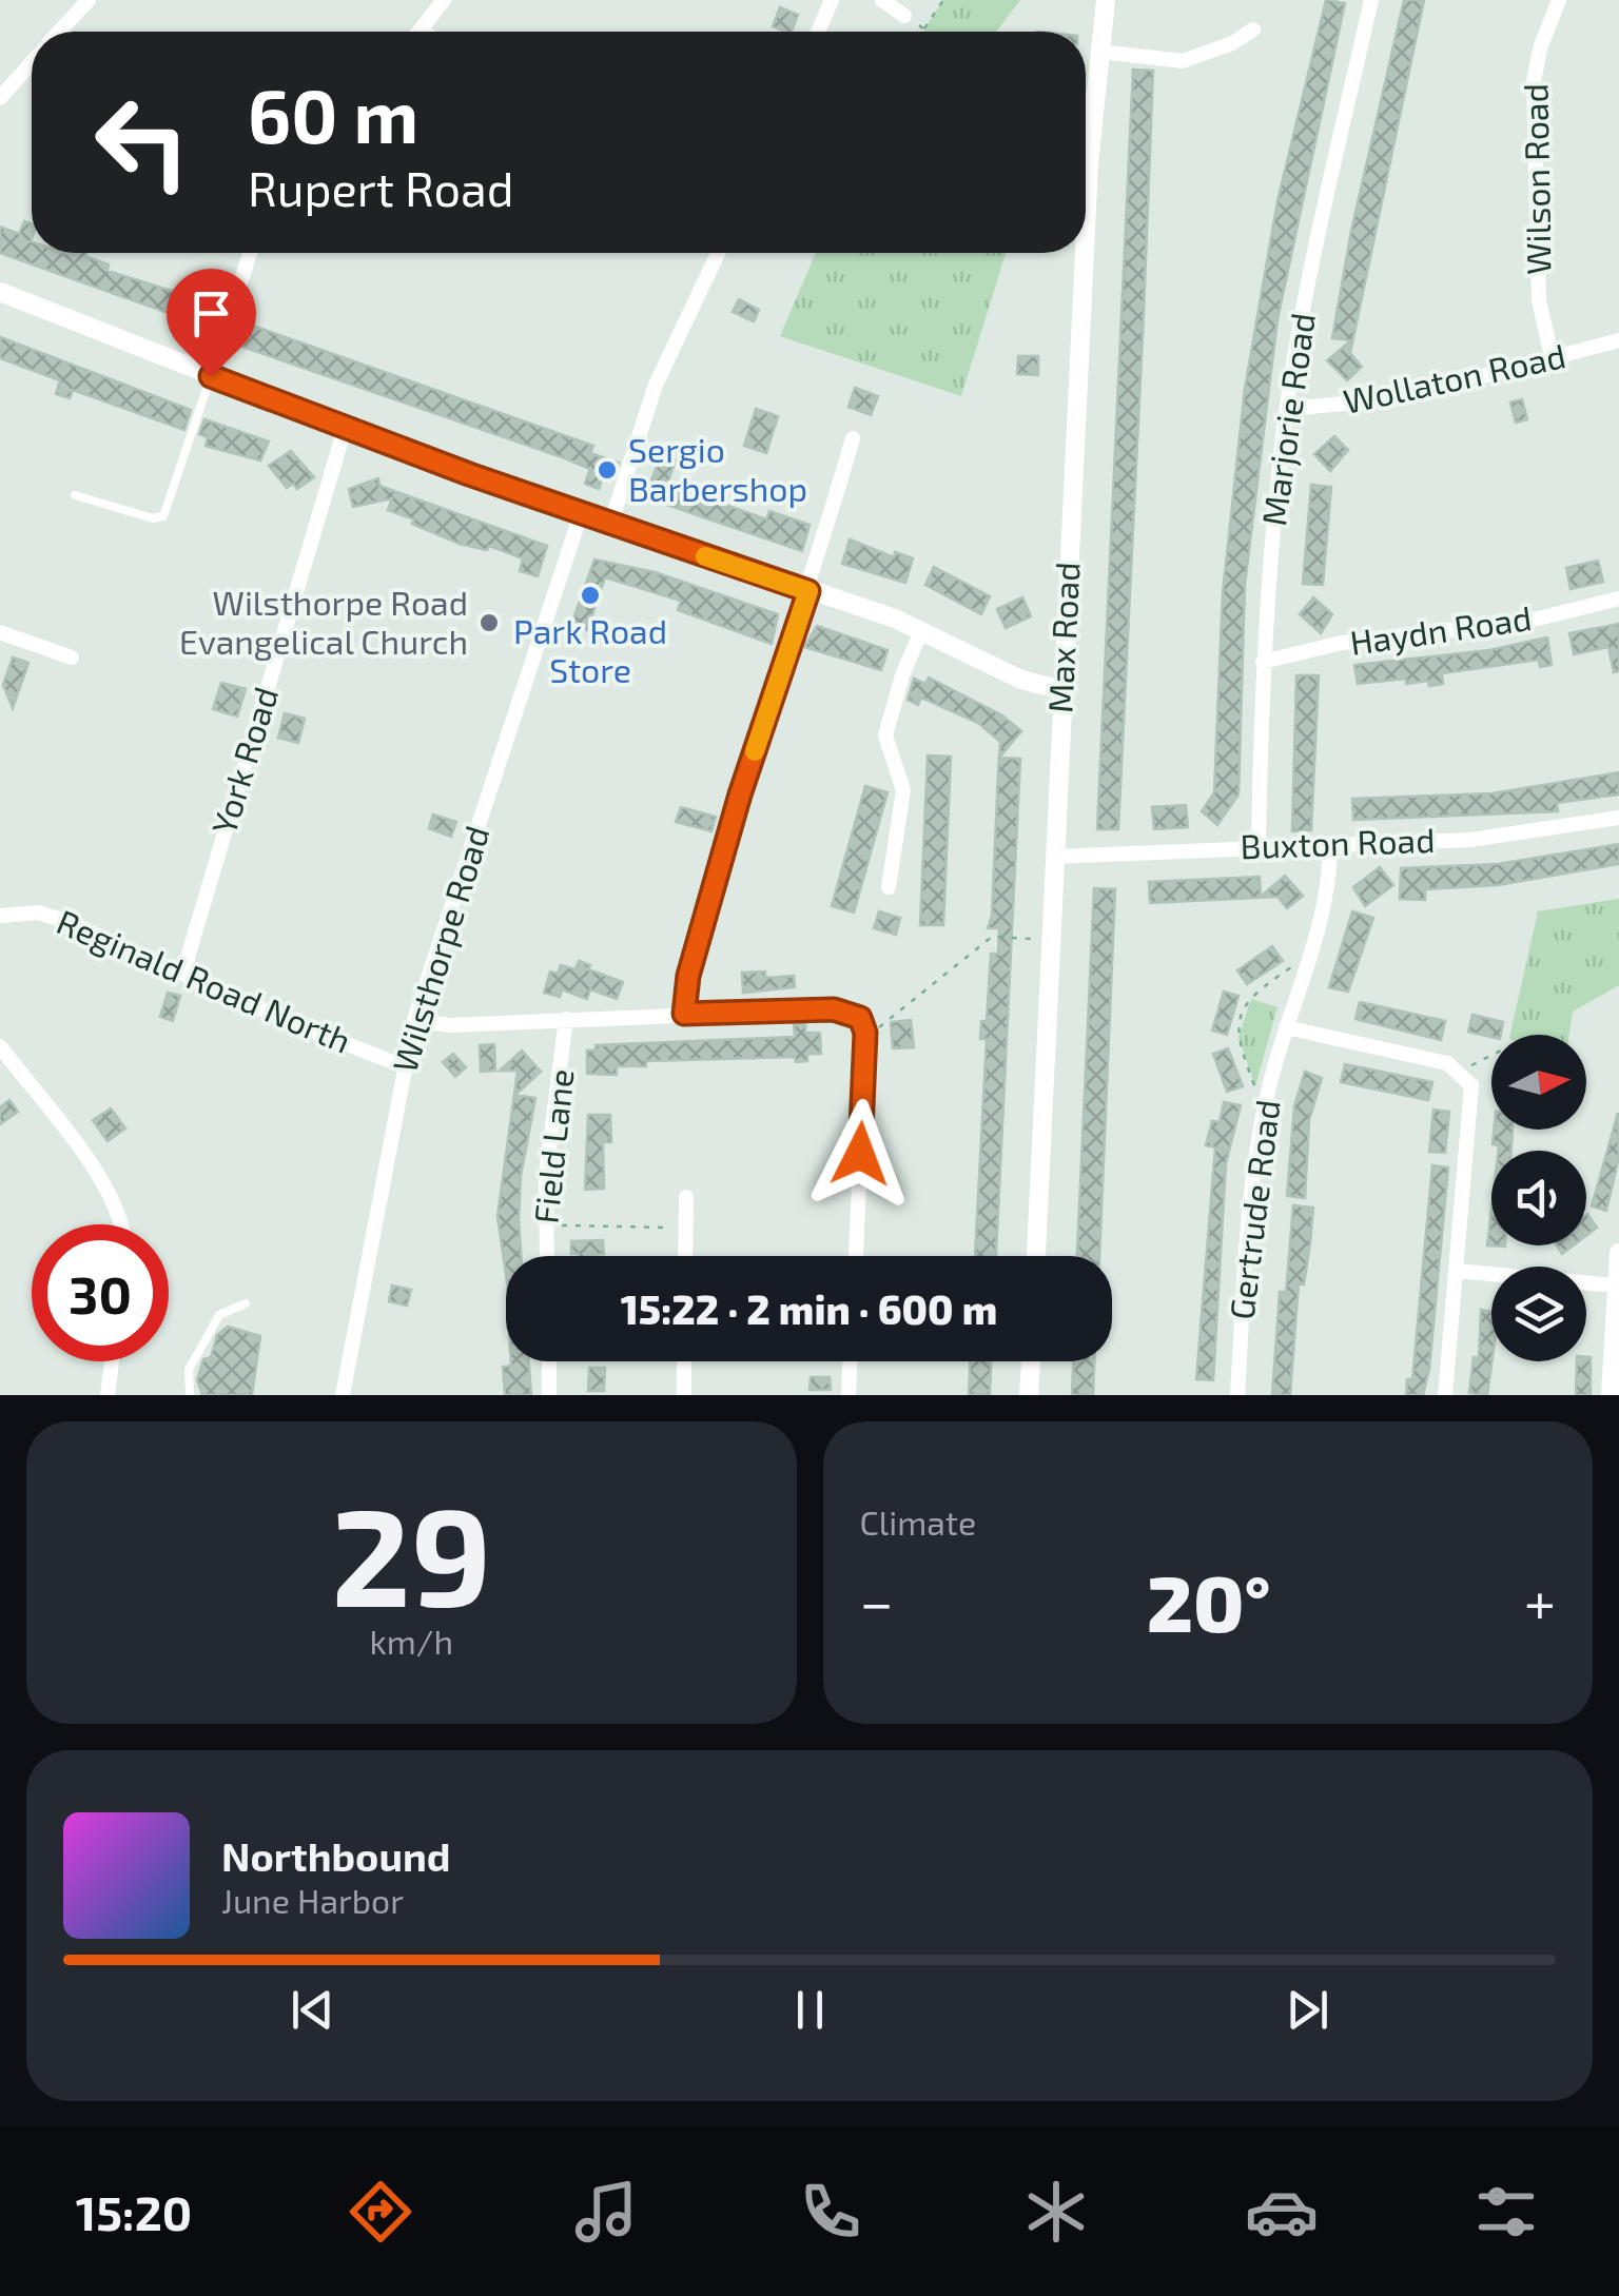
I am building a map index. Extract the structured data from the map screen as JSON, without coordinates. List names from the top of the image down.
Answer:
{
  "streets": {
    "street": [
      "Wilson Road",
      "Wollaton Road",
      "Marjorie Road",
      "Haydn Road",
      "Max Road",
      "York Road",
      "Buxton Road",
      "Wilsthorpe Road",
      "Reginald Road North",
      "Field Lane",
      "Gertrude Road"
    ]
  },
  "crossings": [
    ["Wilson Road", "Wollaton Road"],
    ["Wollaton Road", "Marjorie Road"],
    ["Marjorie Road", "Haydn Road"],
    ["Marjorie Road", "Buxton Road"],
    ["Max Road", "Buxton Road"],
    ["York Road", "Reginald Road North"],
    ["Buxton Road", "Gertrude Road"],
    ["Wilsthorpe Road", "Reginald Road North"]
  ],
  "places": ["Sergio Barbershop", "Park Road Store", "Wilsthorpe Road Evangelical Church"],
  "north": "right",
  "page": {
    "turn": ["60 m", "Rupert Road"],
    "limit": "30",
    "trip": "15:22 · 2 min · 600 m",
    "tile": [
      ["29", "km/h"],
      "Climate"
    ],
    "heat": ["−", "20°", "+"],
    "song": ["Northbound", "June Harbor"],
    "tabs": "15:20"
  }
}
